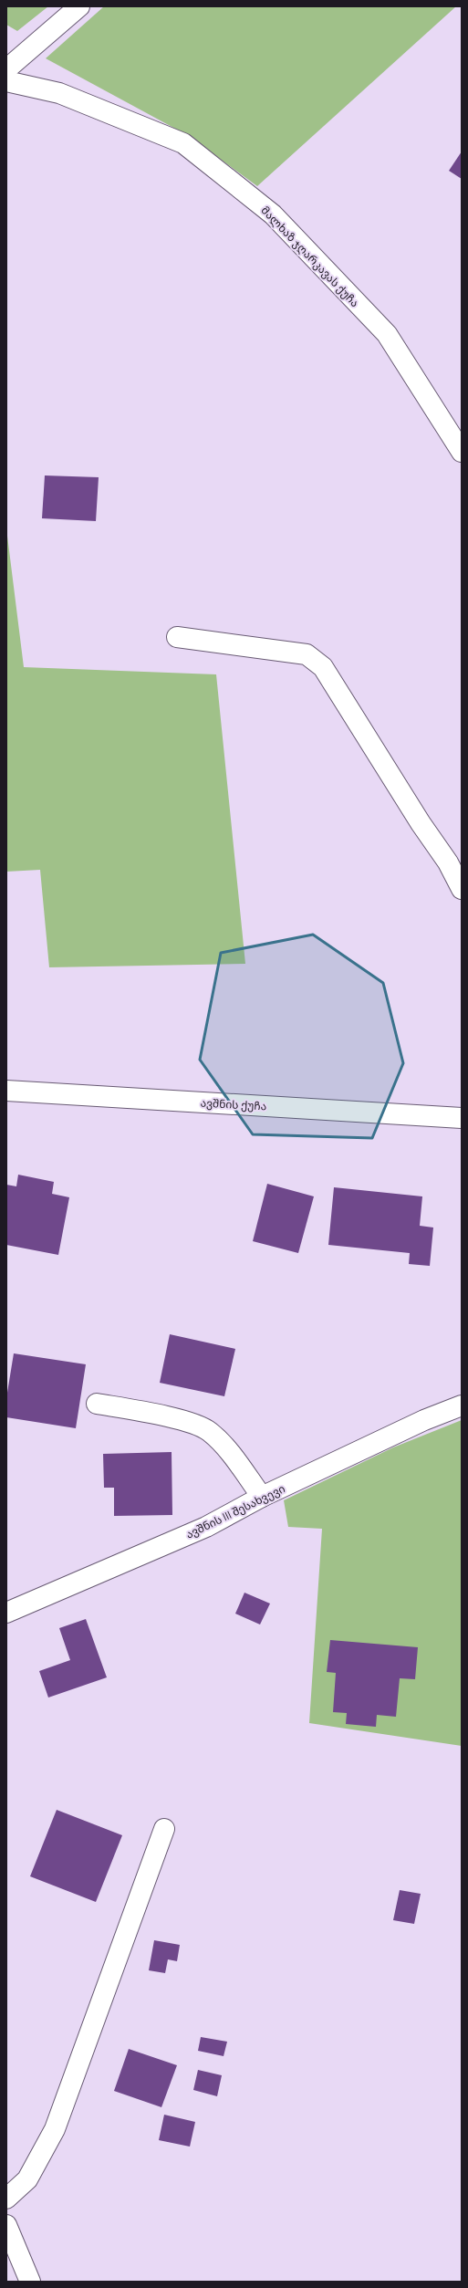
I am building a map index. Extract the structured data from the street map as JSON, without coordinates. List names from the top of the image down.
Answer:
{
  "streets": {
    "street": ["მალხაზ ჯღარკავას ქუჩა", "ავშნის ქუჩა", "ავშნის III შესახვევი"]
  }
}
